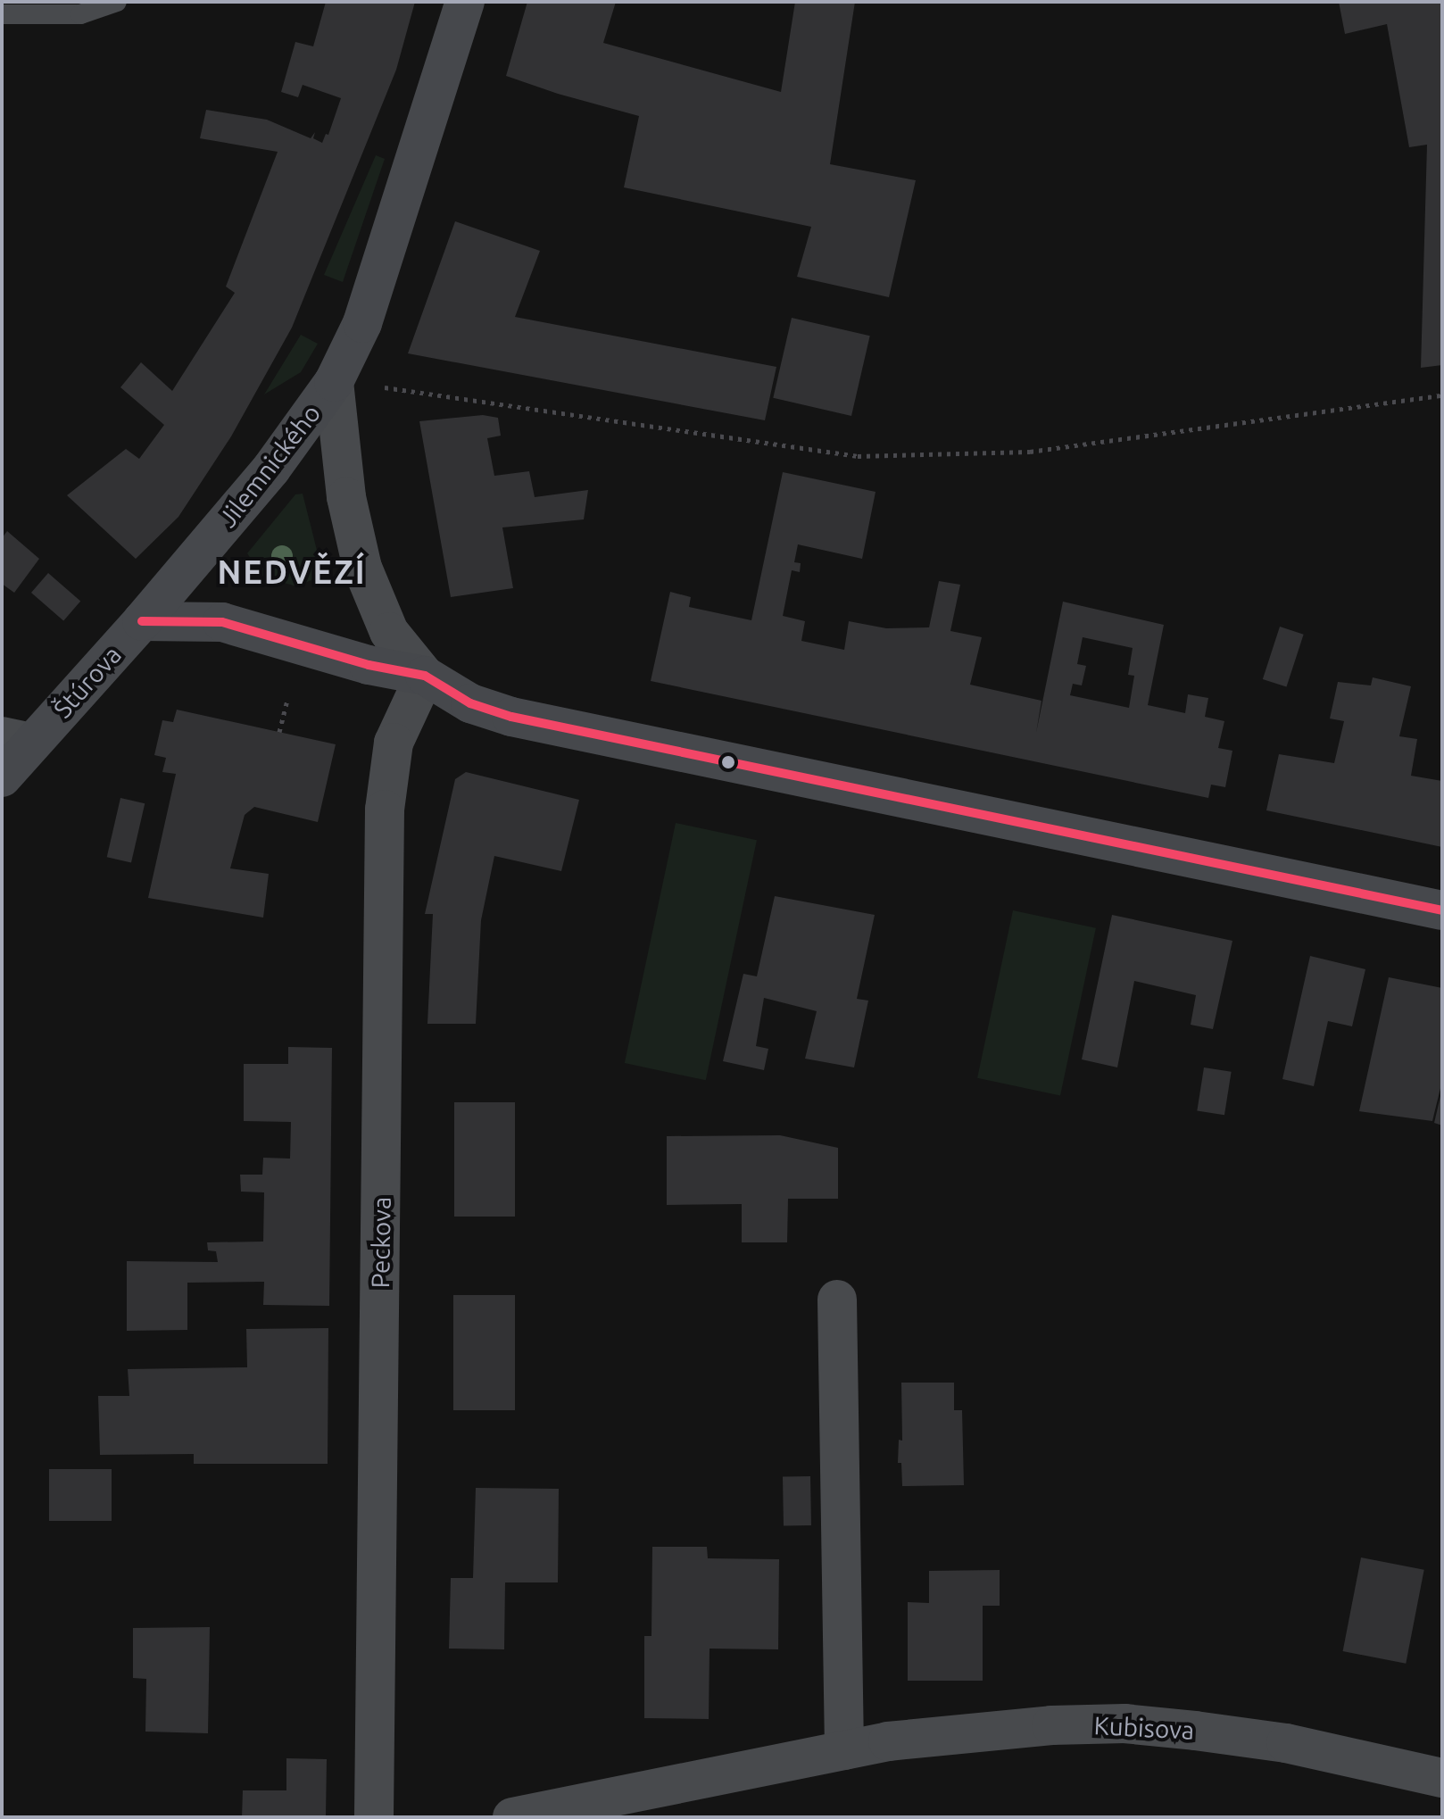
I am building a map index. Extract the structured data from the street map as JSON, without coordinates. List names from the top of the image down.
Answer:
{
  "streets": {
    "street": [
      "Jilemnického",
      "Štúrova",
      "Peckova",
      "Kubisova"
    ]
  },
  "crossings": [
    ["Jilemnického", "Štúrova"],
    ["Jilemnického", "Peckova"]
  ],
  "districts": ["NEDVĚZÍ"]
}
